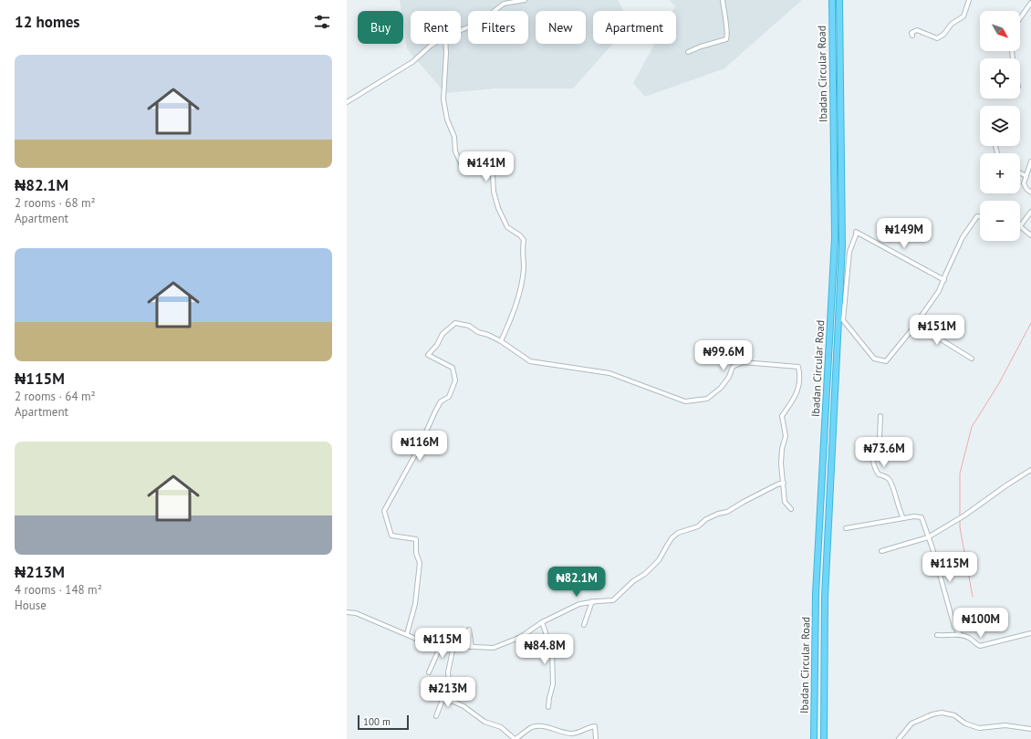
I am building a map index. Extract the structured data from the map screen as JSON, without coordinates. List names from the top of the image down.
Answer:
{
  "streets": {
    "highway": ["Ibadan Circular Road"]
  },
  "scale_bar": "100 m",
  "north": "bottom right",
  "page": {
    "heading": "12 homes",
    "map_buttons": ["+", "−"],
    "chip": [
      "Buy",
      "Rent",
      "Filters",
      "New",
      "Apartment"
    ],
    "list": [
      {
        "name": "₦82.1M",
        "note": "2 rooms · 68 m² · Apartment"
      },
      {
        "name": "₦115M",
        "note": "2 rooms · 64 m² · Apartment"
      },
      {
        "name": "₦213M",
        "note": "4 rooms · 148 m² · House"
      }
    ],
    "price": [
      "₦141M",
      "₦149M",
      "₦151M",
      "₦99.6M",
      "₦116M",
      "₦73.6M",
      "₦115M",
      "₦82.1M",
      "₦100M",
      "₦115M",
      "₦84.8M",
      "₦213M"
    ],
    "scale": "100 m"
  }
}
